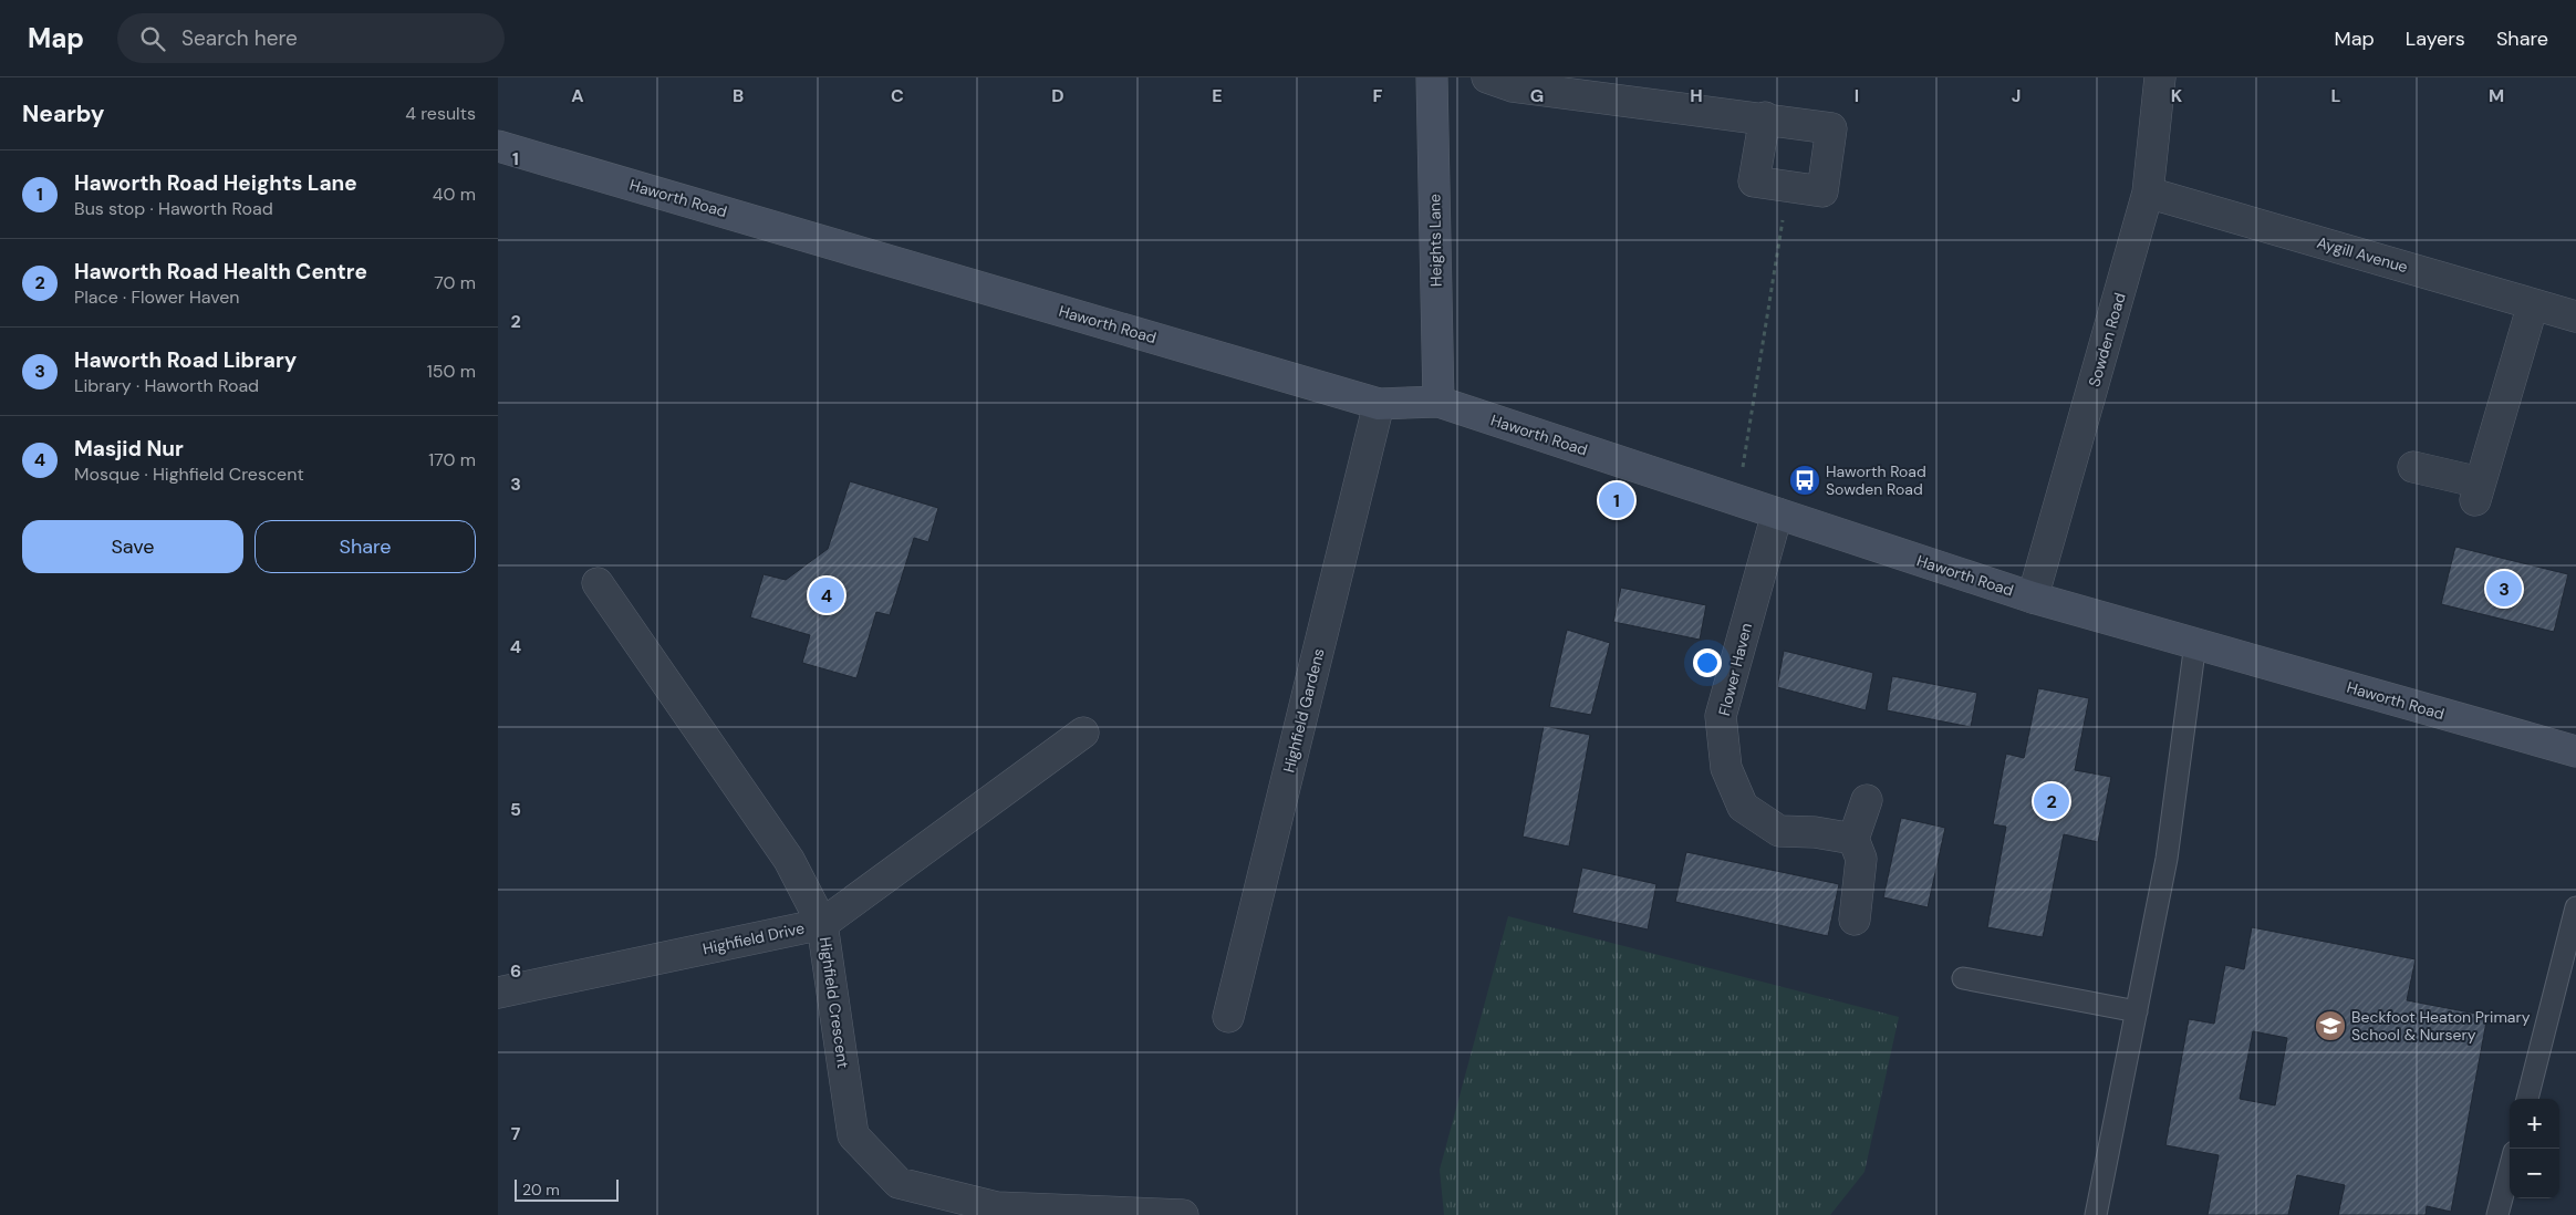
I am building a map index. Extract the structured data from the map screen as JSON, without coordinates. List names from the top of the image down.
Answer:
{
  "streets": {
    "main road": ["Haworth Road", "Heights Lane"],
    "street": [
      "Aygill Avenue",
      "Sowden Road",
      "Flower Haven",
      "Highfield Gardens",
      "Highfield Drive",
      "Highfield Crescent"
    ]
  },
  "crossings": [
    ["Haworth Road", "Heights Lane"],
    ["Haworth Road", "Sowden Road"],
    ["Haworth Road", "Flower Haven"],
    ["Haworth Road", "Highfield Gardens"],
    ["Aygill Avenue", "Sowden Road"],
    ["Highfield Drive", "Highfield Crescent"]
  ],
  "places": {
    "bus stop": ["Haworth Road Sowden Road"],
    "school or university": ["Beckfoot Heaton Primary School & Nursery"]
  },
  "scale_bar": "20 m",
  "page": {
    "header": "Map",
    "search": "Search here",
    "nav": ["Map", "Layers", "Share"],
    "heading": ["Nearby", "4 results"],
    "list": [
      {
        "mark": "1",
        "name": "Haworth Road Heights Lane",
        "note": "Bus stop · Haworth Road",
        "value": "40 m"
      },
      {
        "mark": "2",
        "name": "Haworth Road Health Centre",
        "note": "Place · Flower Haven",
        "value": "70 m"
      },
      {
        "mark": "3",
        "name": "Haworth Road Library",
        "note": "Library · Haworth Road",
        "value": "150 m"
      },
      {
        "mark": "4",
        "name": "Masjid Nur",
        "note": "Mosque · Highfield Crescent",
        "value": "170 m"
      }
    ],
    "pins": [
      "1",
      "3",
      "4",
      "2"
    ],
    "buttons": ["Save", "Share"],
    "map_buttons": ["+", "−"],
    "scale": "20 m"
  },
  "grid": {
    "columns": [
      "A",
      "B",
      "C",
      "D",
      "E",
      "F",
      "G",
      "H",
      "I",
      "J",
      "K",
      "L",
      "M"
    ],
    "rows": [
      "1",
      "2",
      "3",
      "4",
      "5",
      "6",
      "7"
    ]
  }
}
